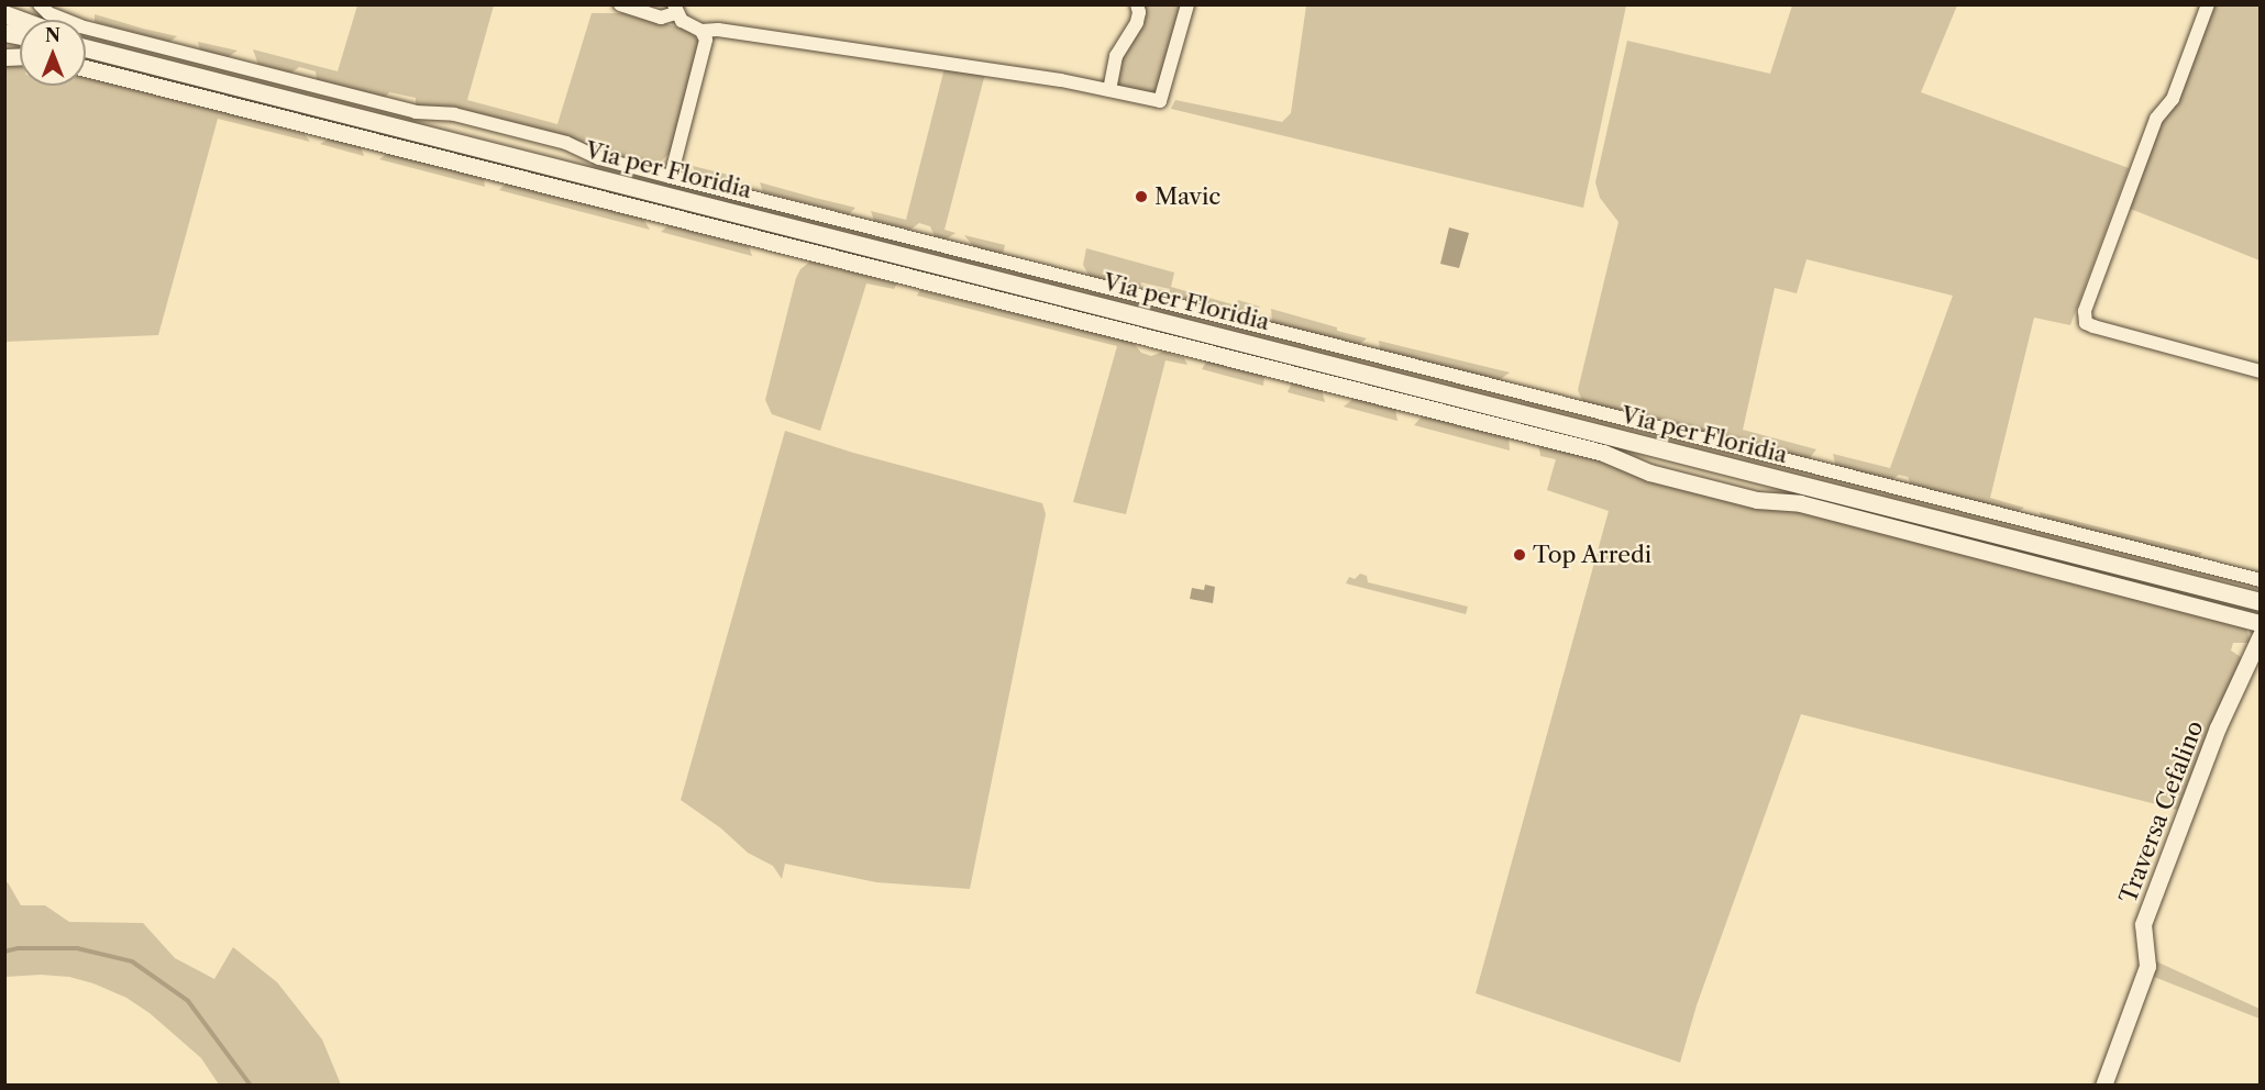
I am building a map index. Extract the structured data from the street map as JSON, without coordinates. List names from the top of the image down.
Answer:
{
  "streets": {
    "main road": ["Via per Floridia"],
    "street": ["Traversa Cefalino"]
  },
  "places": ["Mavic", "Top Arredi"],
  "north": "top"
}
